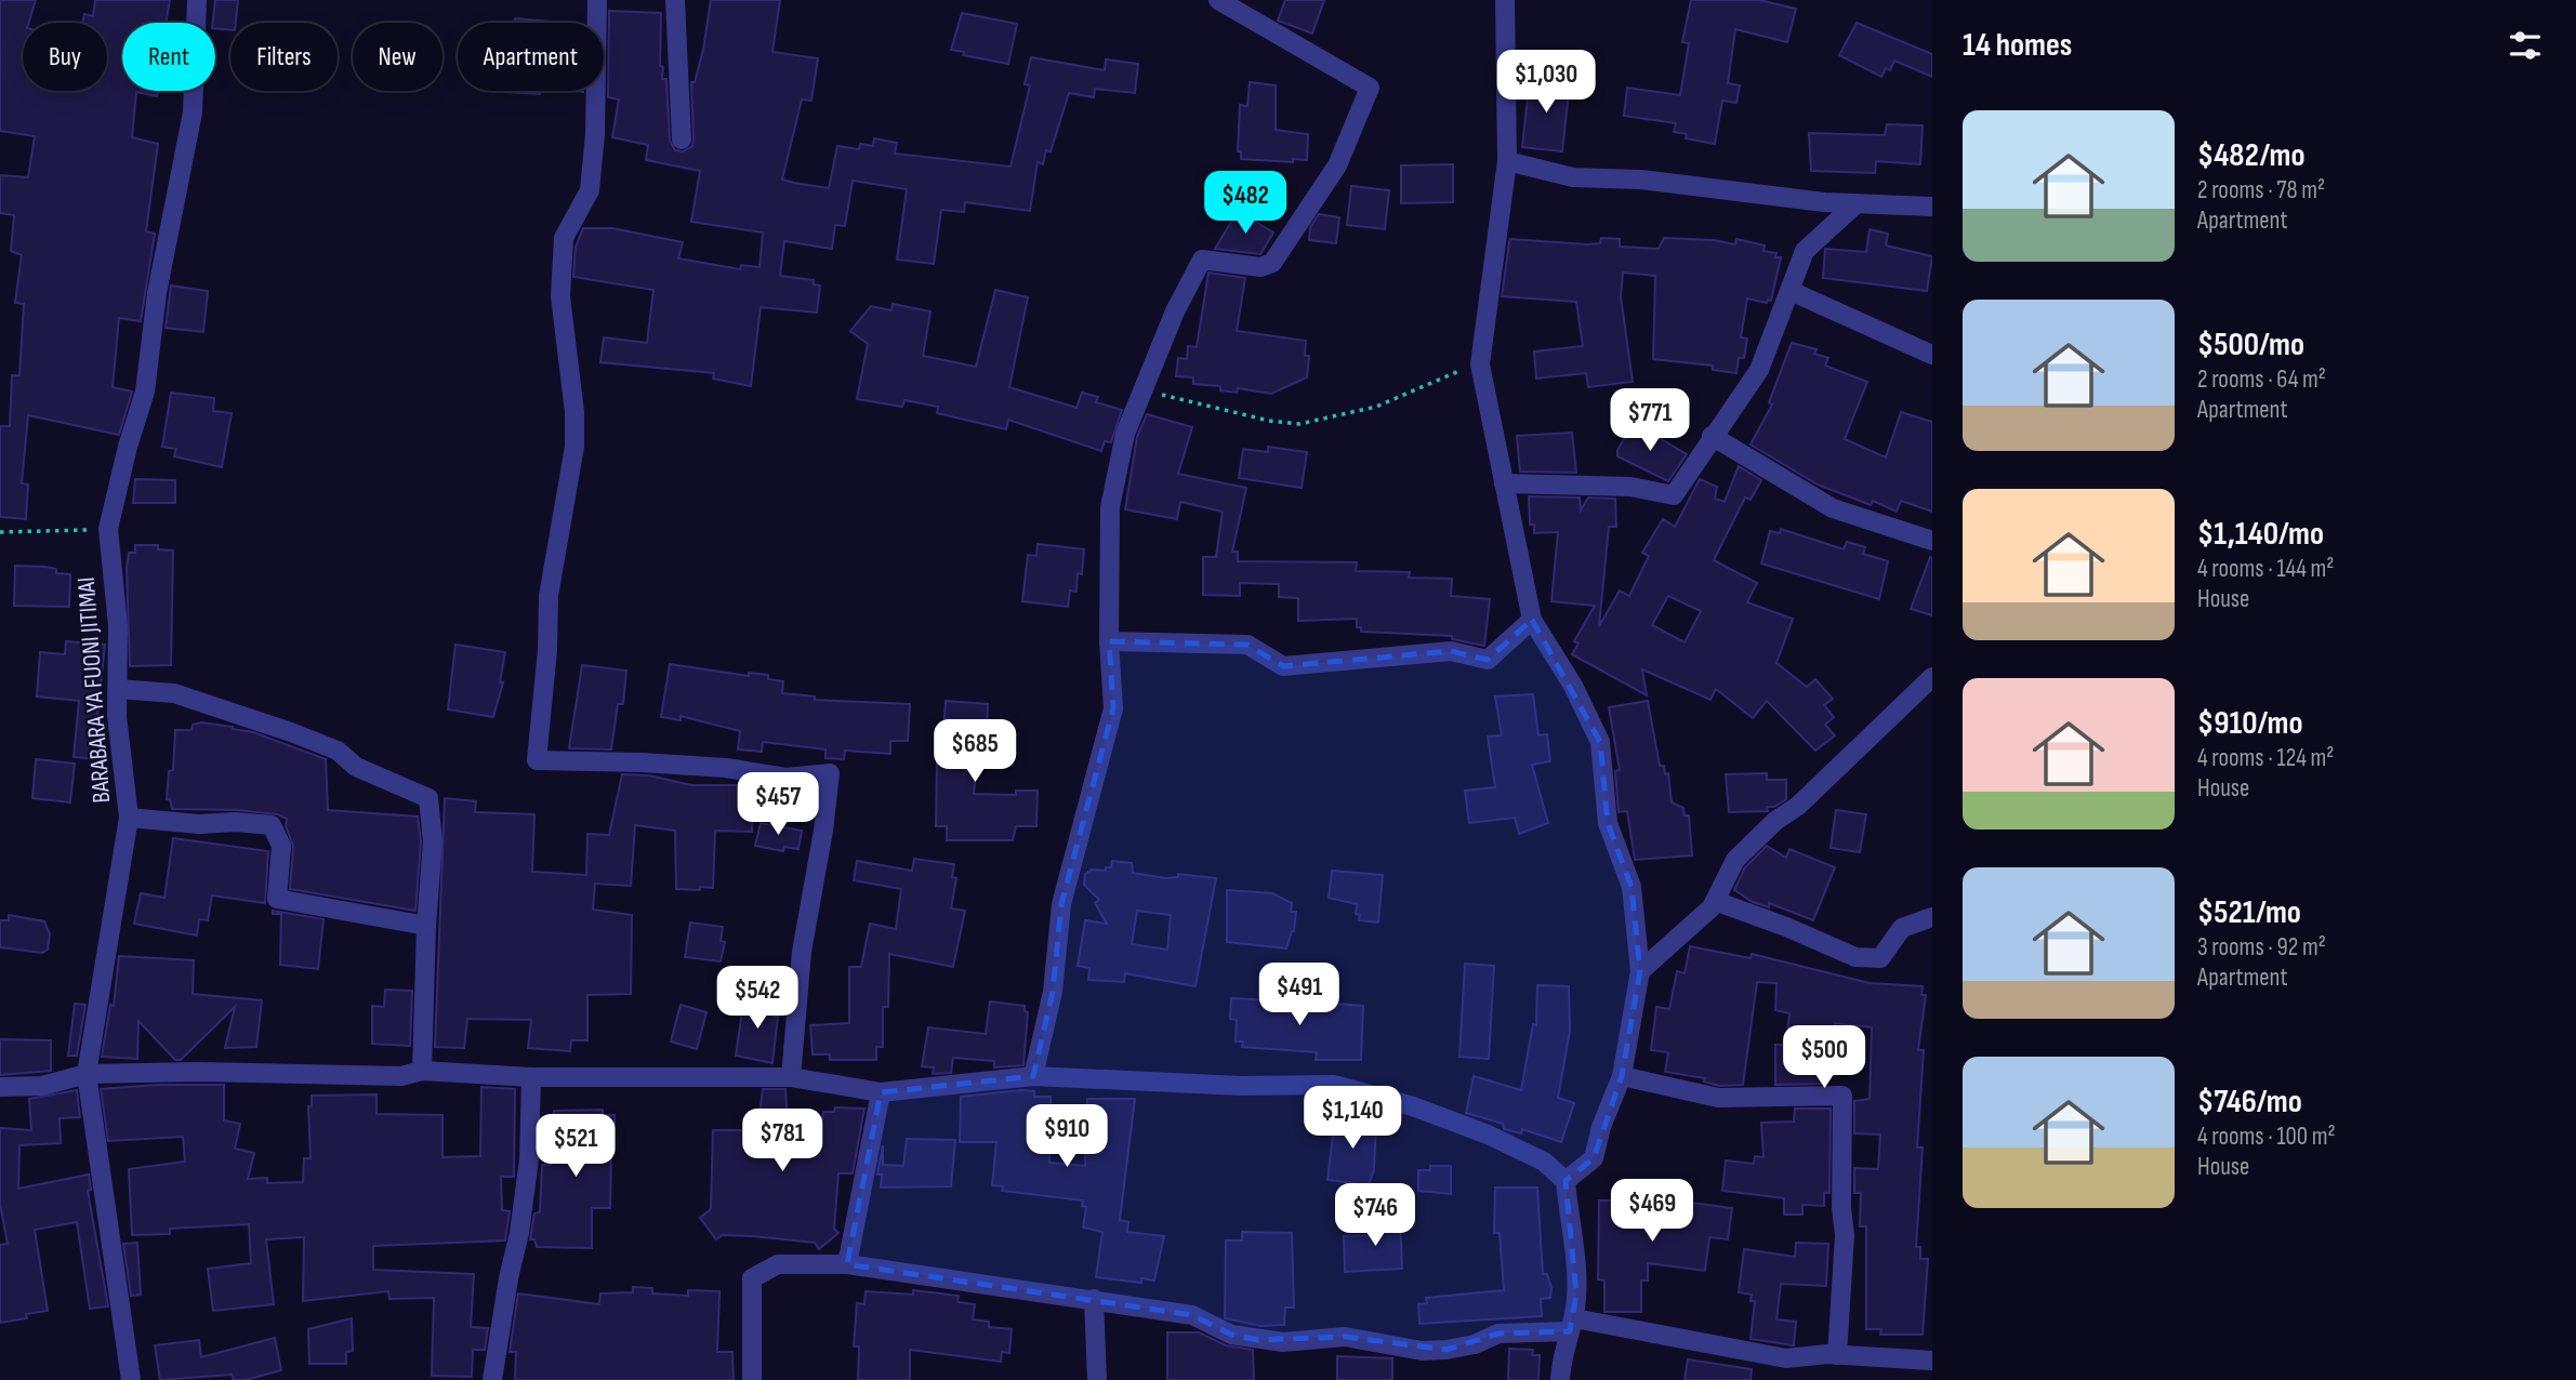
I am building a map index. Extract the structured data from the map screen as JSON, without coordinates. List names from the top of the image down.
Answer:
{
  "streets": {
    "street": ["BARABARA YA FUONI JITIMAI"]
  },
  "page": {
    "heading": "14 homes",
    "chip": [
      "Buy",
      "Rent",
      "Filters",
      "New",
      "Apartment"
    ],
    "price": [
      "$1,030",
      "$482",
      "$771",
      "$685",
      "$457",
      "$491",
      "$542",
      "$500",
      "$1,140",
      "$910",
      "$781",
      "$521",
      "$469",
      "$746"
    ],
    "list": [
      {
        "name": "$482/mo",
        "note": "2 rooms · 78 m² · Apartment"
      },
      {
        "name": "$500/mo",
        "note": "2 rooms · 64 m² · Apartment"
      },
      {
        "name": "$1,140/mo",
        "note": "4 rooms · 144 m² · House"
      },
      {
        "name": "$910/mo",
        "note": "4 rooms · 124 m² · House"
      },
      {
        "name": "$521/mo",
        "note": "3 rooms · 92 m² · Apartment"
      },
      {
        "name": "$746/mo",
        "note": "4 rooms · 100 m² · House"
      }
    ]
  }
}
